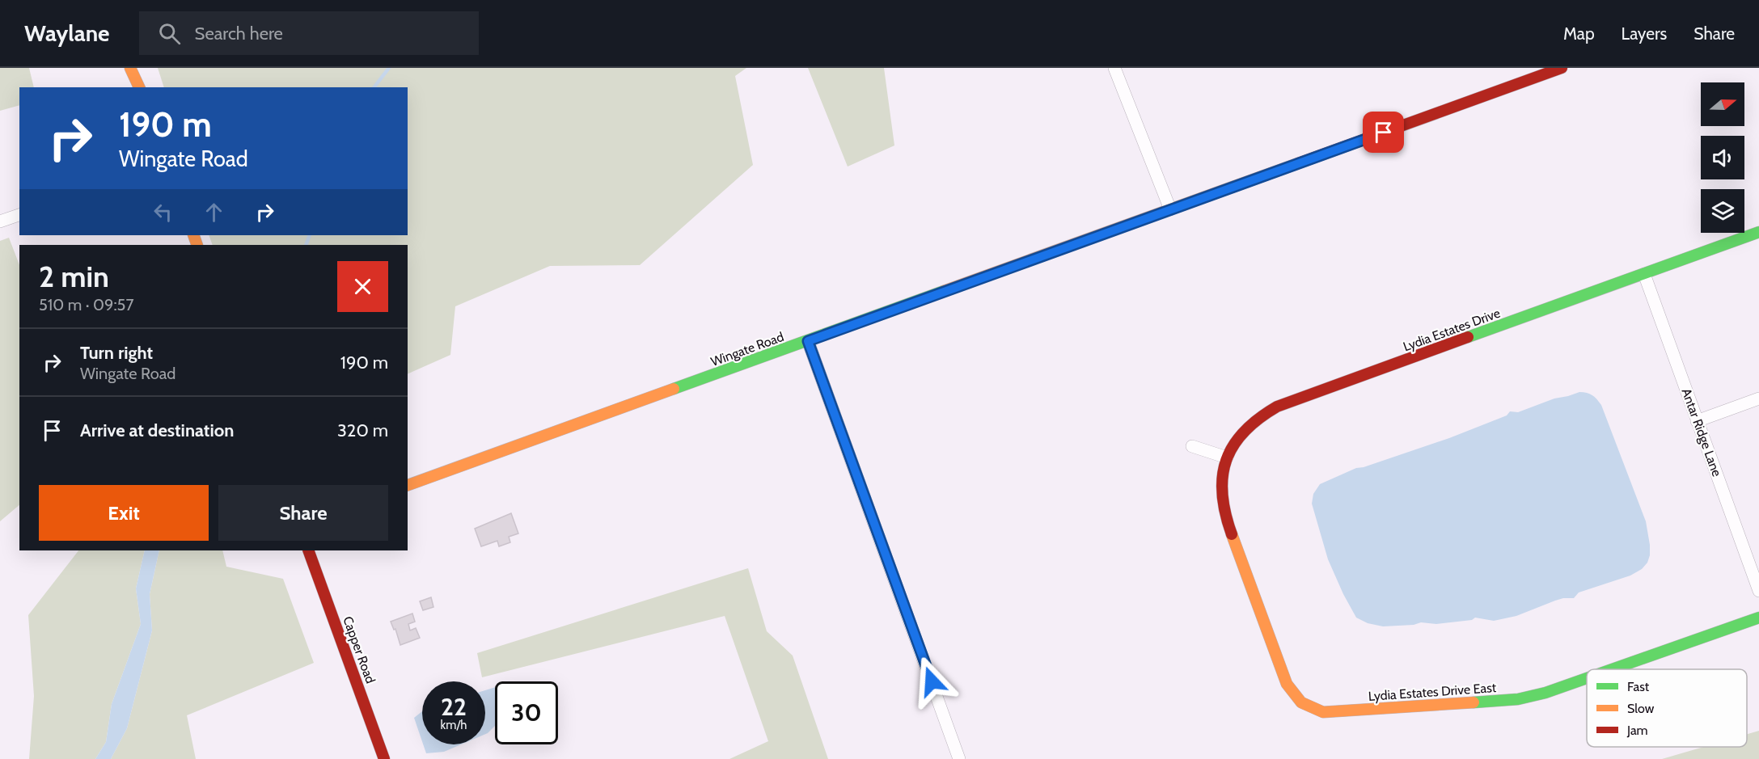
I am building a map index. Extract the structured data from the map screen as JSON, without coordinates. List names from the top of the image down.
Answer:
{
  "streets": {
    "street": [
      "Lydia Estates Drive",
      "Wingate Road",
      "Antar Ridge Lane",
      "Capper Road",
      "Lydia Estates Drive East"
    ]
  },
  "crossings": [
    ["Lydia Estates Drive", "Antar Ridge Lane"],
    ["Lydia Estates Drive", "Lydia Estates Drive East"]
  ],
  "legend": ["Fast", "Slow", "Jam"],
  "north": "right",
  "page": {
    "header": "Waylane",
    "search": "Search here",
    "nav": ["Map", "Layers", "Share"],
    "turn": ["190 m", "Wingate Road"],
    "heading": ["2 min", "510 m · 09:57"],
    "list": [
      {
        "name": "Turn right",
        "note": "Wingate Road",
        "value": "190 m"
      },
      {
        "name": "Arrive at destination",
        "value": "320 m"
      }
    ],
    "buttons": ["Exit", "Share"],
    "speed": "22 km/h",
    "limit": "30"
  }
}
